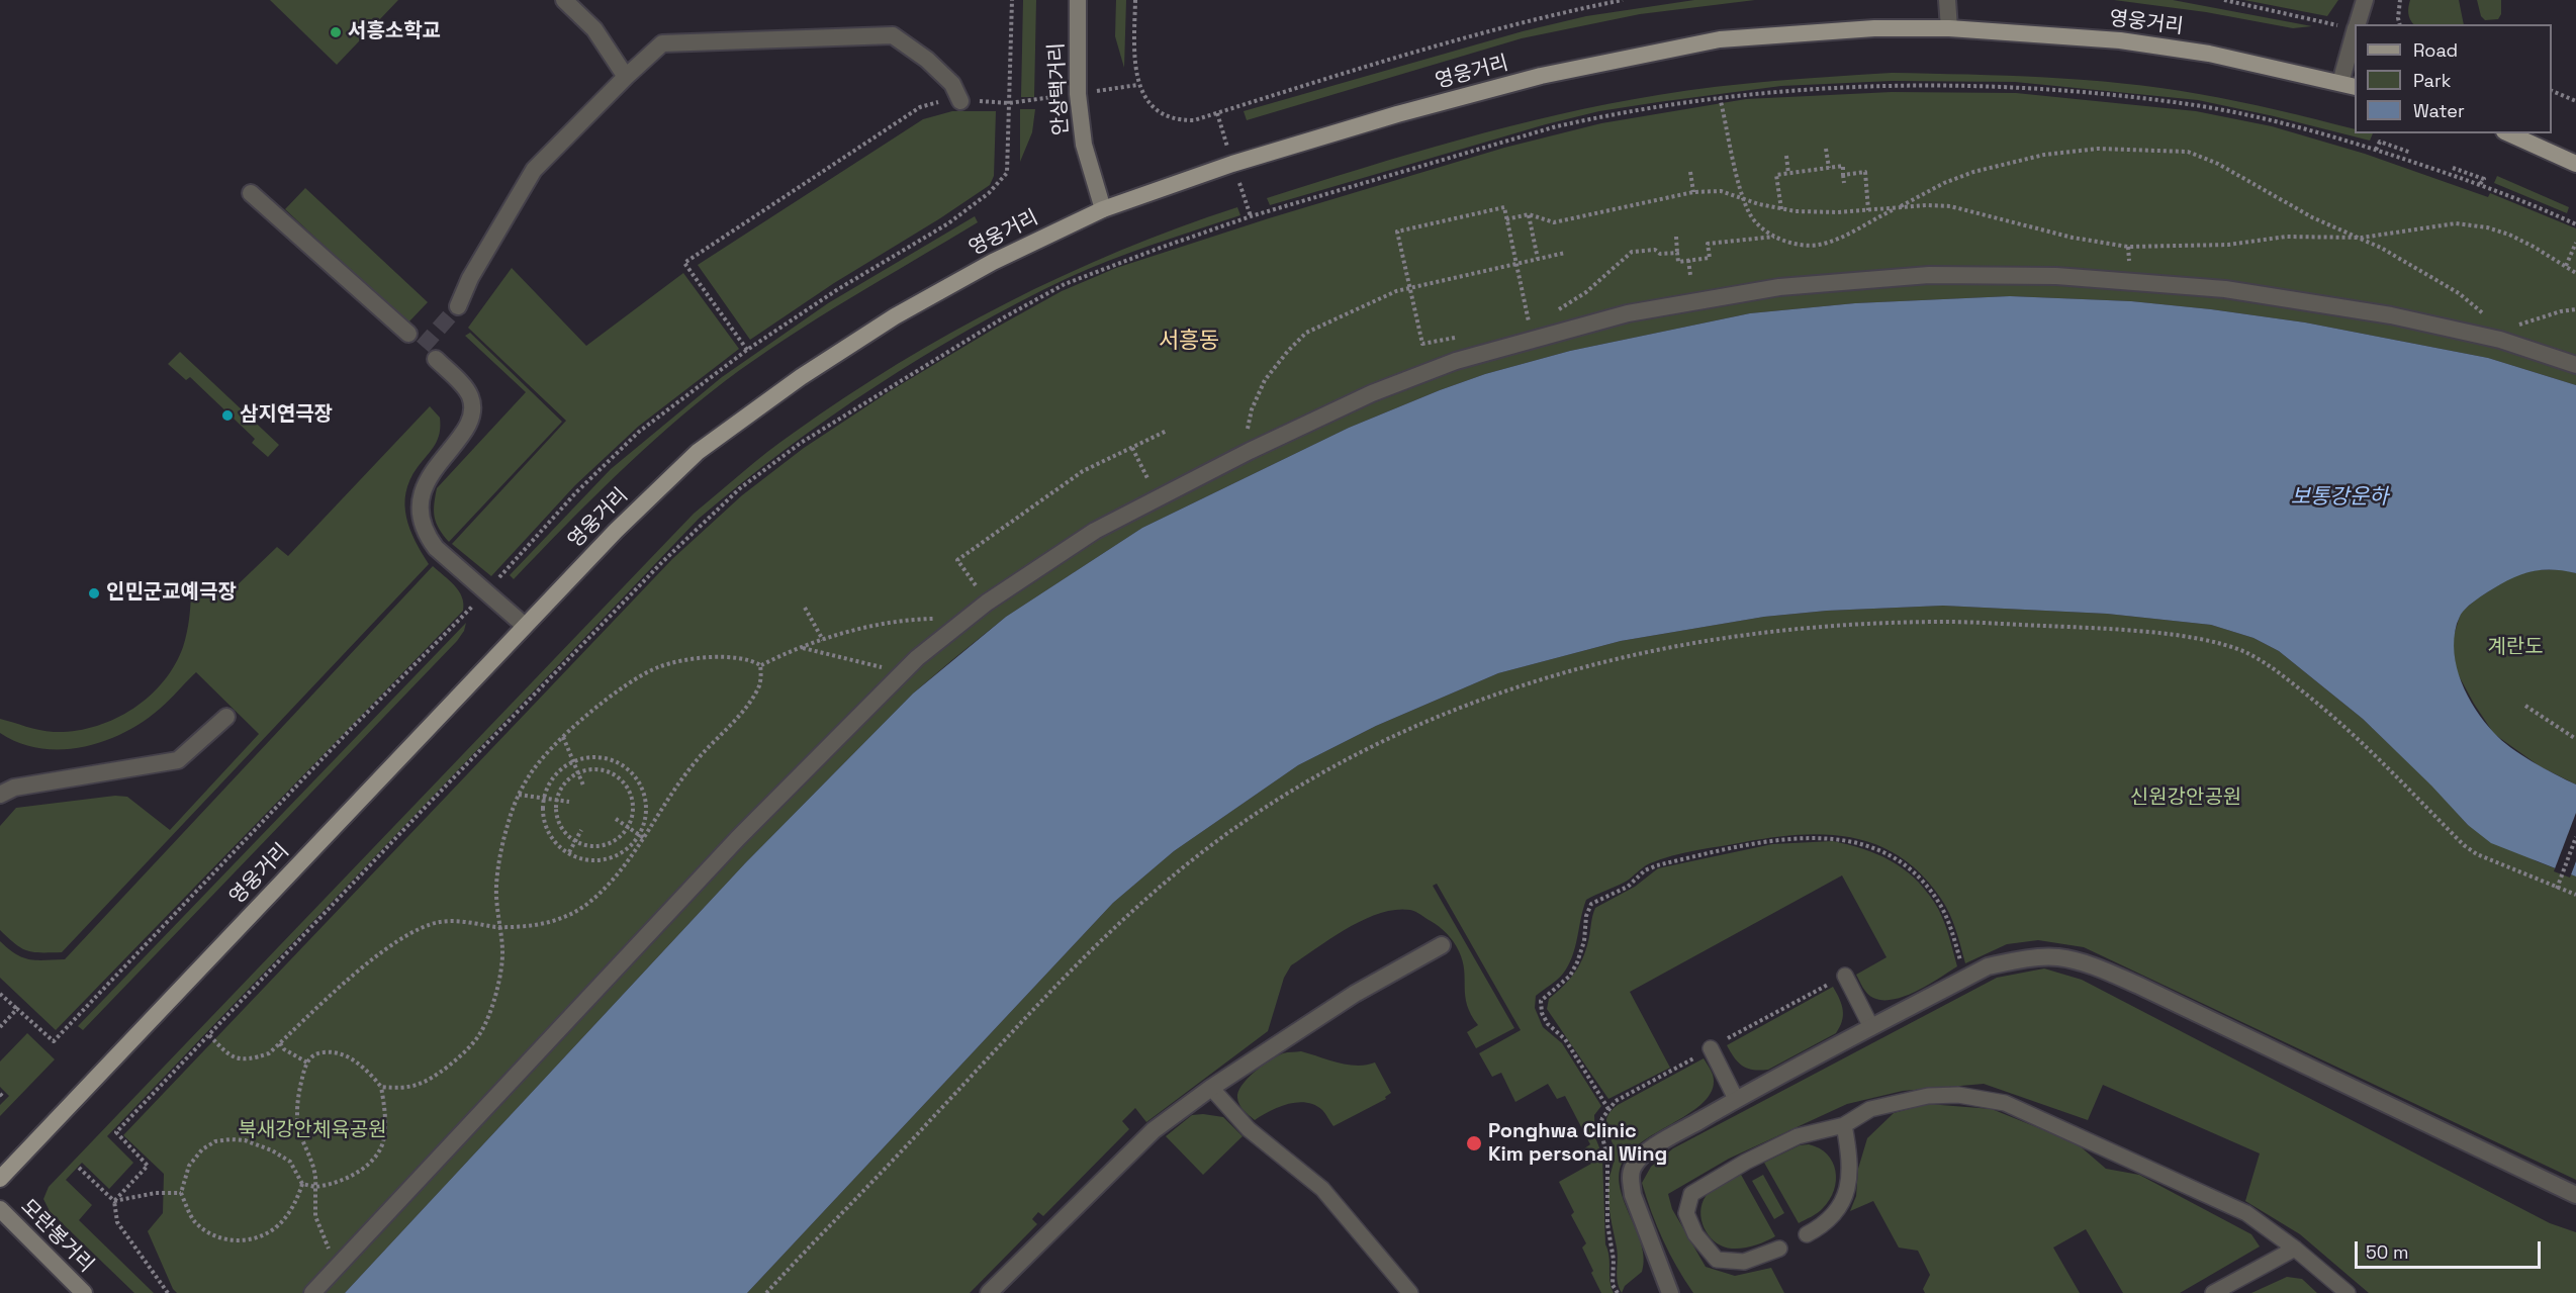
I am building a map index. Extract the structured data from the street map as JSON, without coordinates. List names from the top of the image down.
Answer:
{
  "streets": {
    "main road": ["영웅거리", "안상택거리", "모란봉거리"]
  },
  "crossings": [
    ["영웅거리", "안상택거리"]
  ],
  "districts": ["서흥동"],
  "water": ["보통강운하"],
  "parks": ["계란도", "신원강안공원", "북새강안체육공원"],
  "places": [
    "서흥소학교",
    "삼지연극장",
    "인민군교예극장",
    "Ponghwa Clinic Kim personal Wing"
  ],
  "legend": ["Road", "Park", "Water"],
  "scale_bar": "50 m"
}
